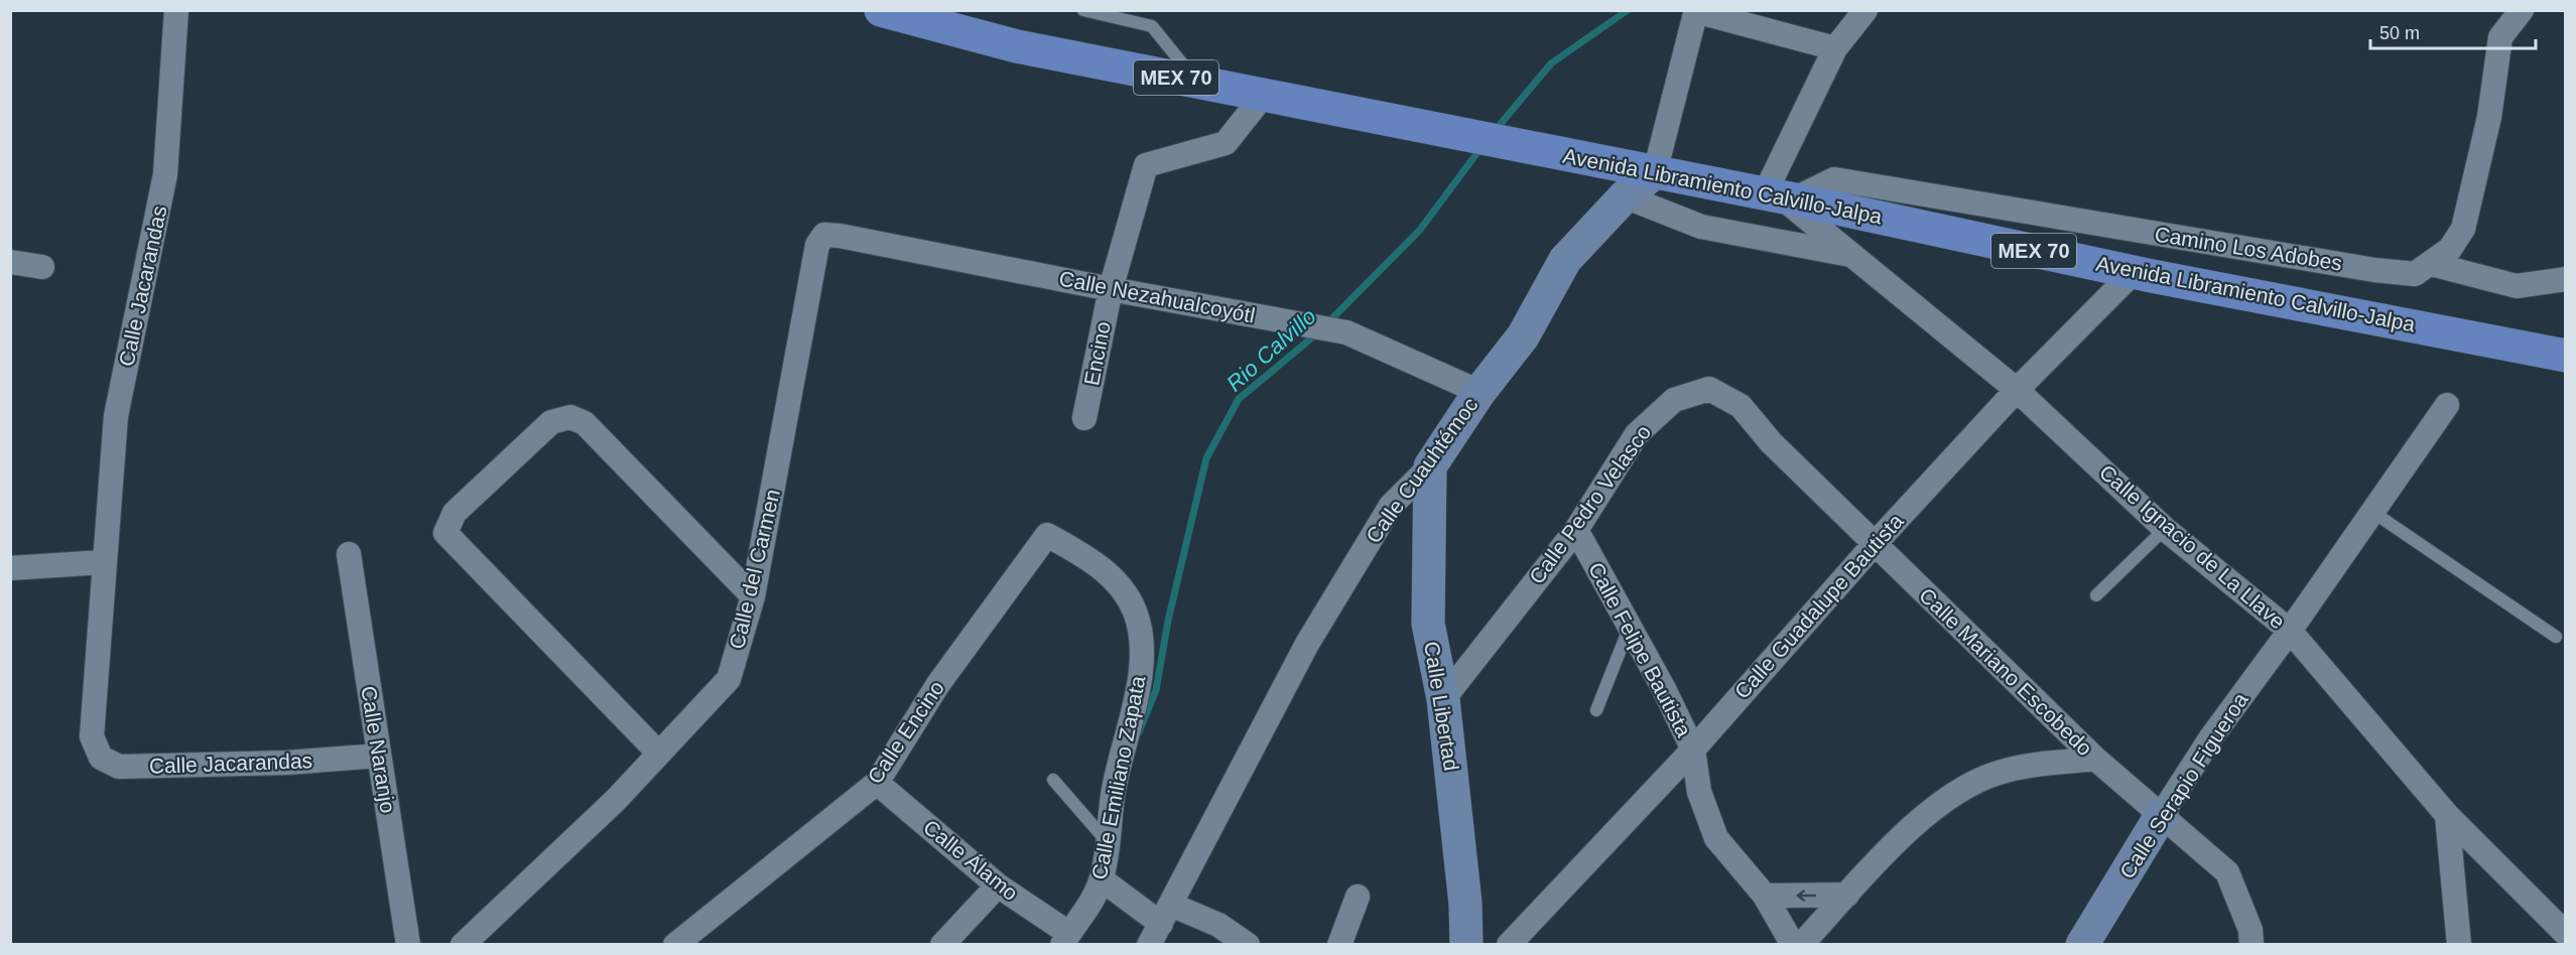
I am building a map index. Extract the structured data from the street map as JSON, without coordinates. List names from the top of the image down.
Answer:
{
  "streets": {
    "main road": ["MEX 70", "Avenida Libramiento Calvillo-Jalpa"],
    "street": [
      "Camino Los Adobes",
      "Calle Jacarandas",
      "Calle Nezahualcoyótl",
      "Encino",
      "Calle Cuauhtémoc",
      "Calle Pedro Velasco",
      "Calle Ignacio de La Llave",
      "Calle del Carmen",
      "Calle Guadalupe Bautista",
      "Calle Felipe Bautista",
      "Calle Mariano Escobedo",
      "Calle Libertad",
      "Calle Encino",
      "Calle Naranjo",
      "Calle Emiliano Zapata",
      "Calle Serapio Figueroa",
      "Calle Álamo"
    ]
  },
  "crossings": [
    ["Avenida Libramiento Calvillo-Jalpa", "Camino Los Adobes"],
    ["Avenida Libramiento Calvillo-Jalpa", "Encino"],
    ["Avenida Libramiento Calvillo-Jalpa", "Calle Cuauhtémoc"],
    ["Avenida Libramiento Calvillo-Jalpa", "Calle Ignacio de La Llave"],
    ["Avenida Libramiento Calvillo-Jalpa", "Calle Guadalupe Bautista"],
    ["Camino Los Adobes", "Calle Ignacio de La Llave"],
    ["Calle Jacarandas", "Calle Naranjo"],
    ["Calle Nezahualcoyótl", "Encino"],
    ["Calle Nezahualcoyótl", "Calle Cuauhtémoc"],
    ["Calle Nezahualcoyótl", "Calle del Carmen"],
    ["Calle Cuauhtémoc", "Calle Libertad"],
    ["Calle Pedro Velasco", "Calle Felipe Bautista"],
    ["Calle Pedro Velasco", "Calle Mariano Escobedo"],
    ["Calle Pedro Velasco", "Calle Libertad"],
    ["Calle Ignacio de La Llave", "Calle Guadalupe Bautista"],
    ["Calle Ignacio de La Llave", "Calle Serapio Figueroa"],
    ["Calle Guadalupe Bautista", "Calle Felipe Bautista"],
    ["Calle Guadalupe Bautista", "Calle Mariano Escobedo"],
    ["Calle Mariano Escobedo", "Calle Serapio Figueroa"],
    ["Calle Encino", "Calle Emiliano Zapata"],
    ["Calle Encino", "Calle Álamo"],
    ["Calle Emiliano Zapata", "Calle Álamo"]
  ],
  "water": ["Rio Calvillo"],
  "scale_bar": "50 m"
}
